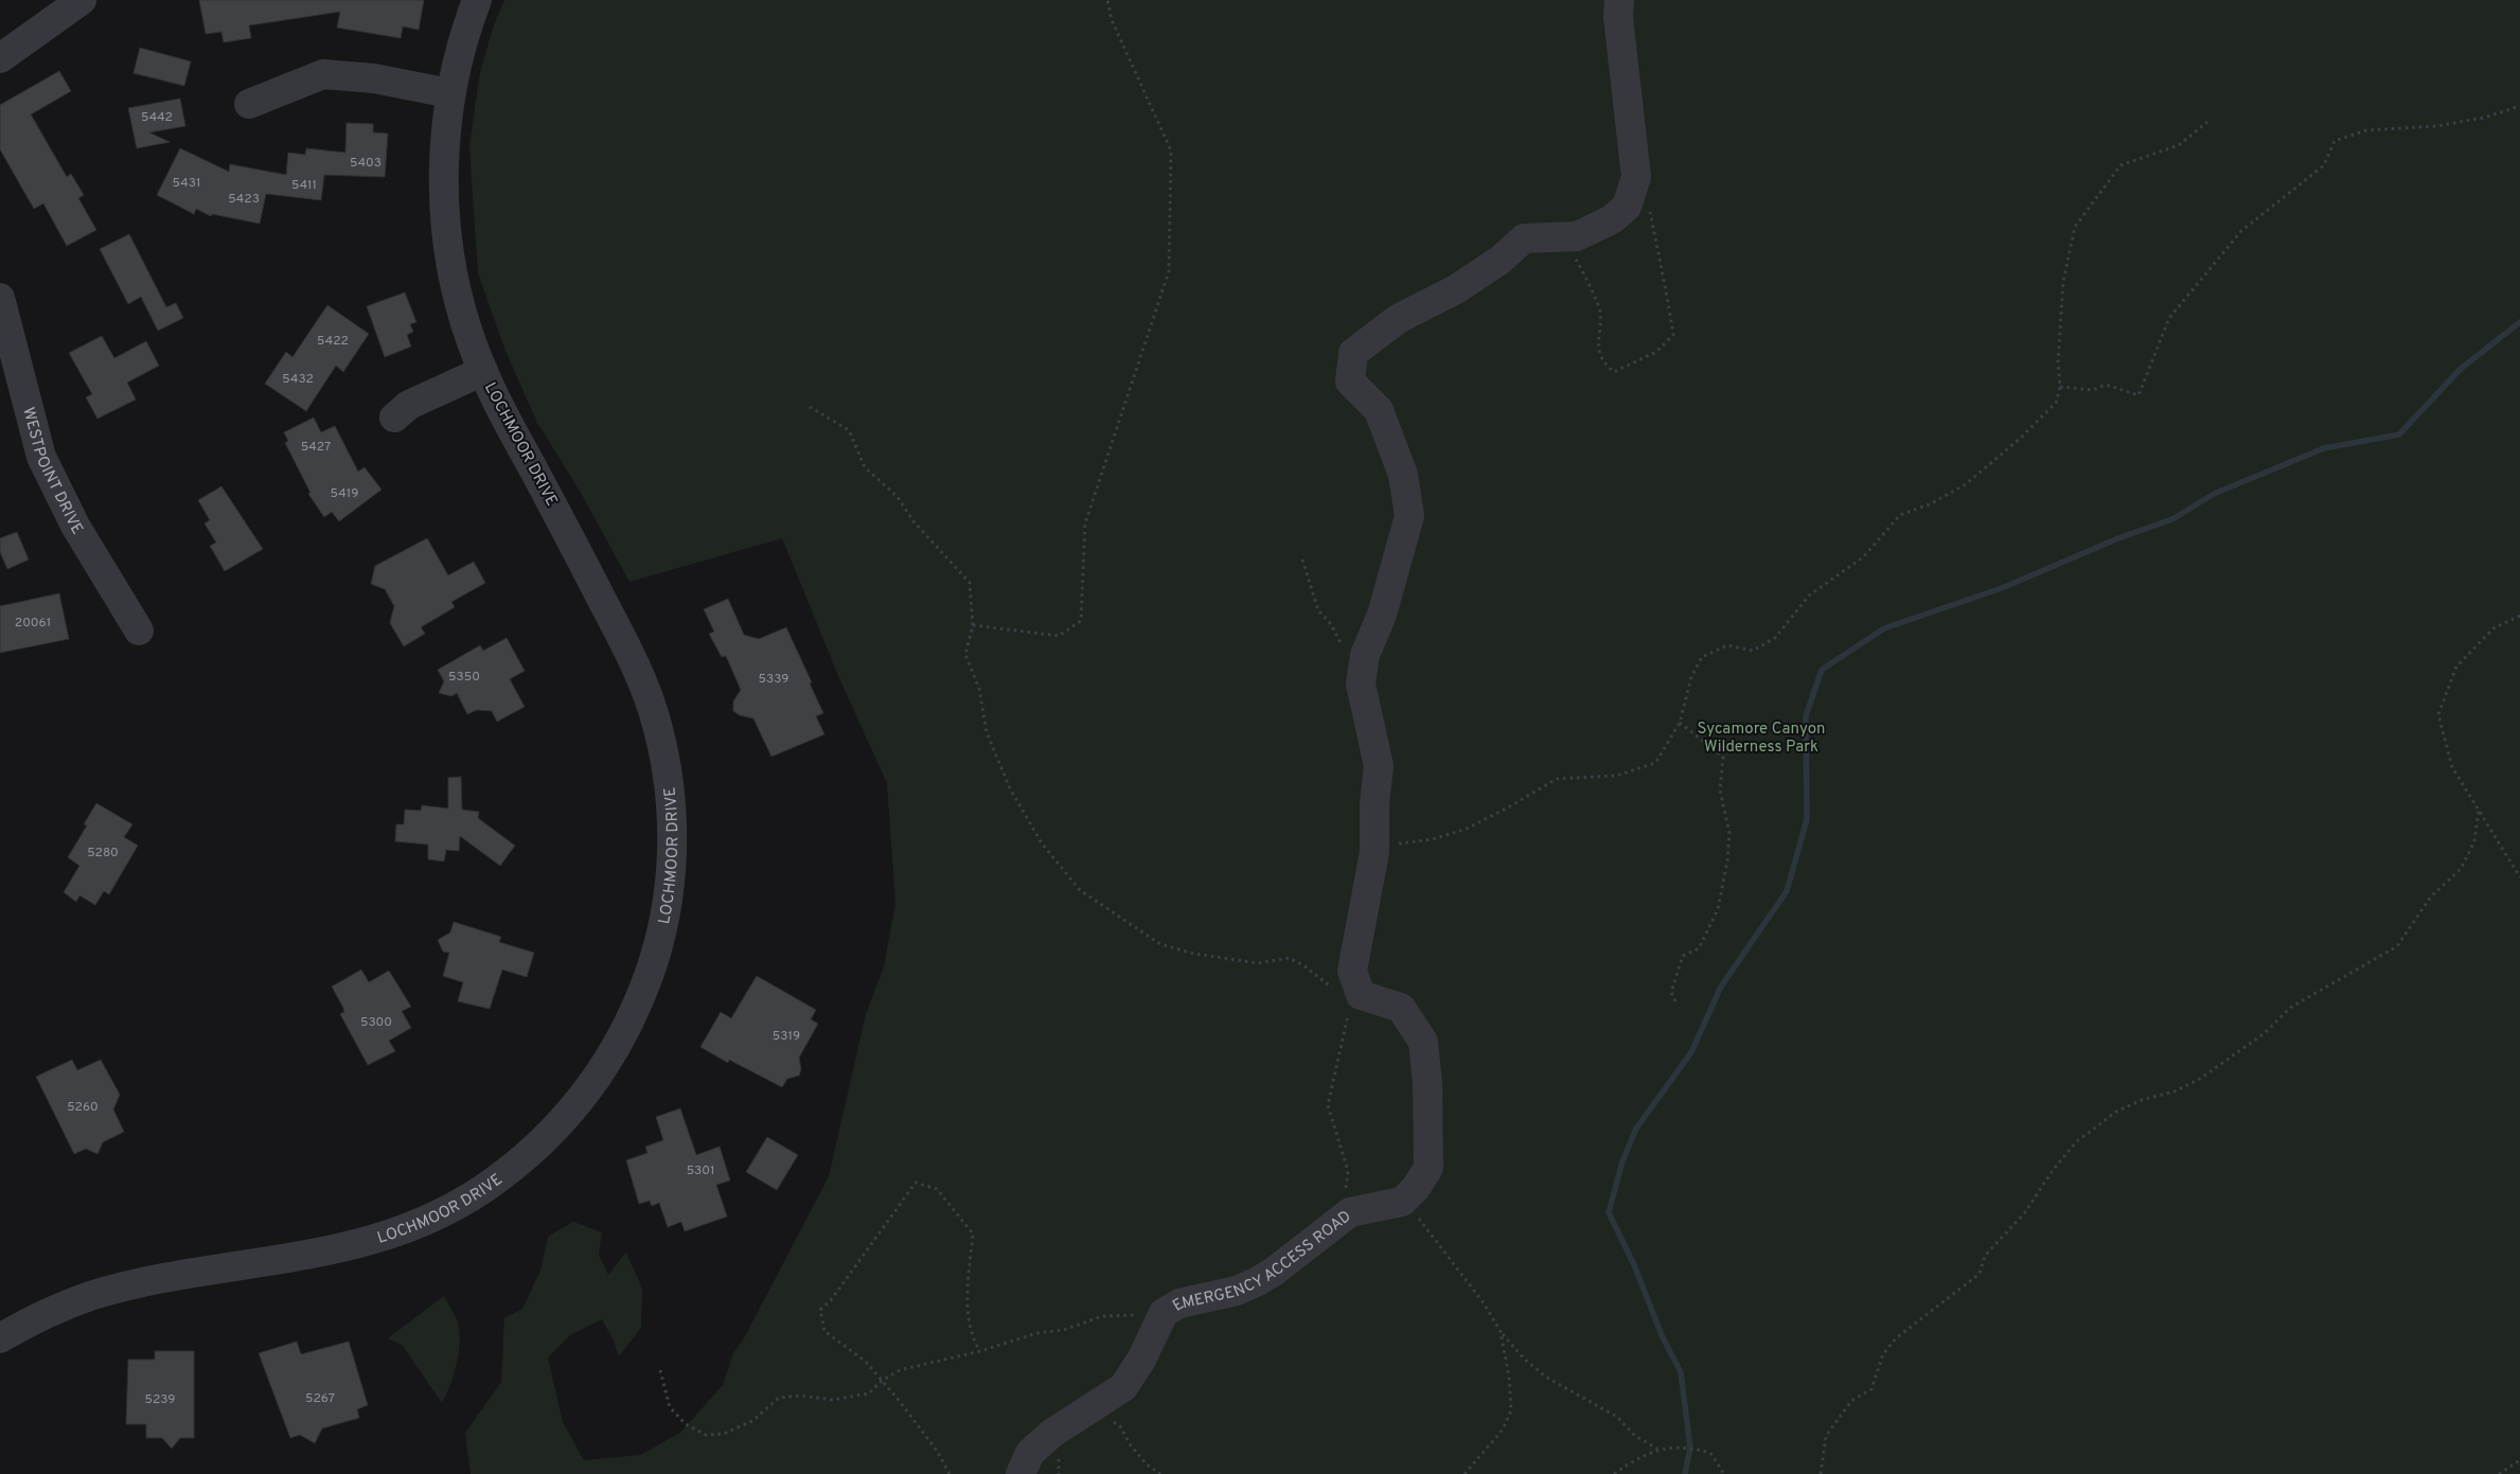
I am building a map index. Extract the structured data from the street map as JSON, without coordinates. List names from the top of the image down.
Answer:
{
  "streets": {
    "street": ["LOCHMOOR DRIVE", "WESTPOINT DRIVE", "EMERGENCY ACCESS ROAD"]
  },
  "parks": ["Sycamore Canyon Wilderness Park"],
  "house_numbers": [
    "5442",
    "5403",
    "5431",
    "5411",
    "5423",
    "5422",
    "5432",
    "5427",
    "5419",
    "20061",
    "5350",
    "5339",
    "5280",
    "5300",
    "5319",
    "5260",
    "5301",
    "5267",
    "5239"
  ]
}
